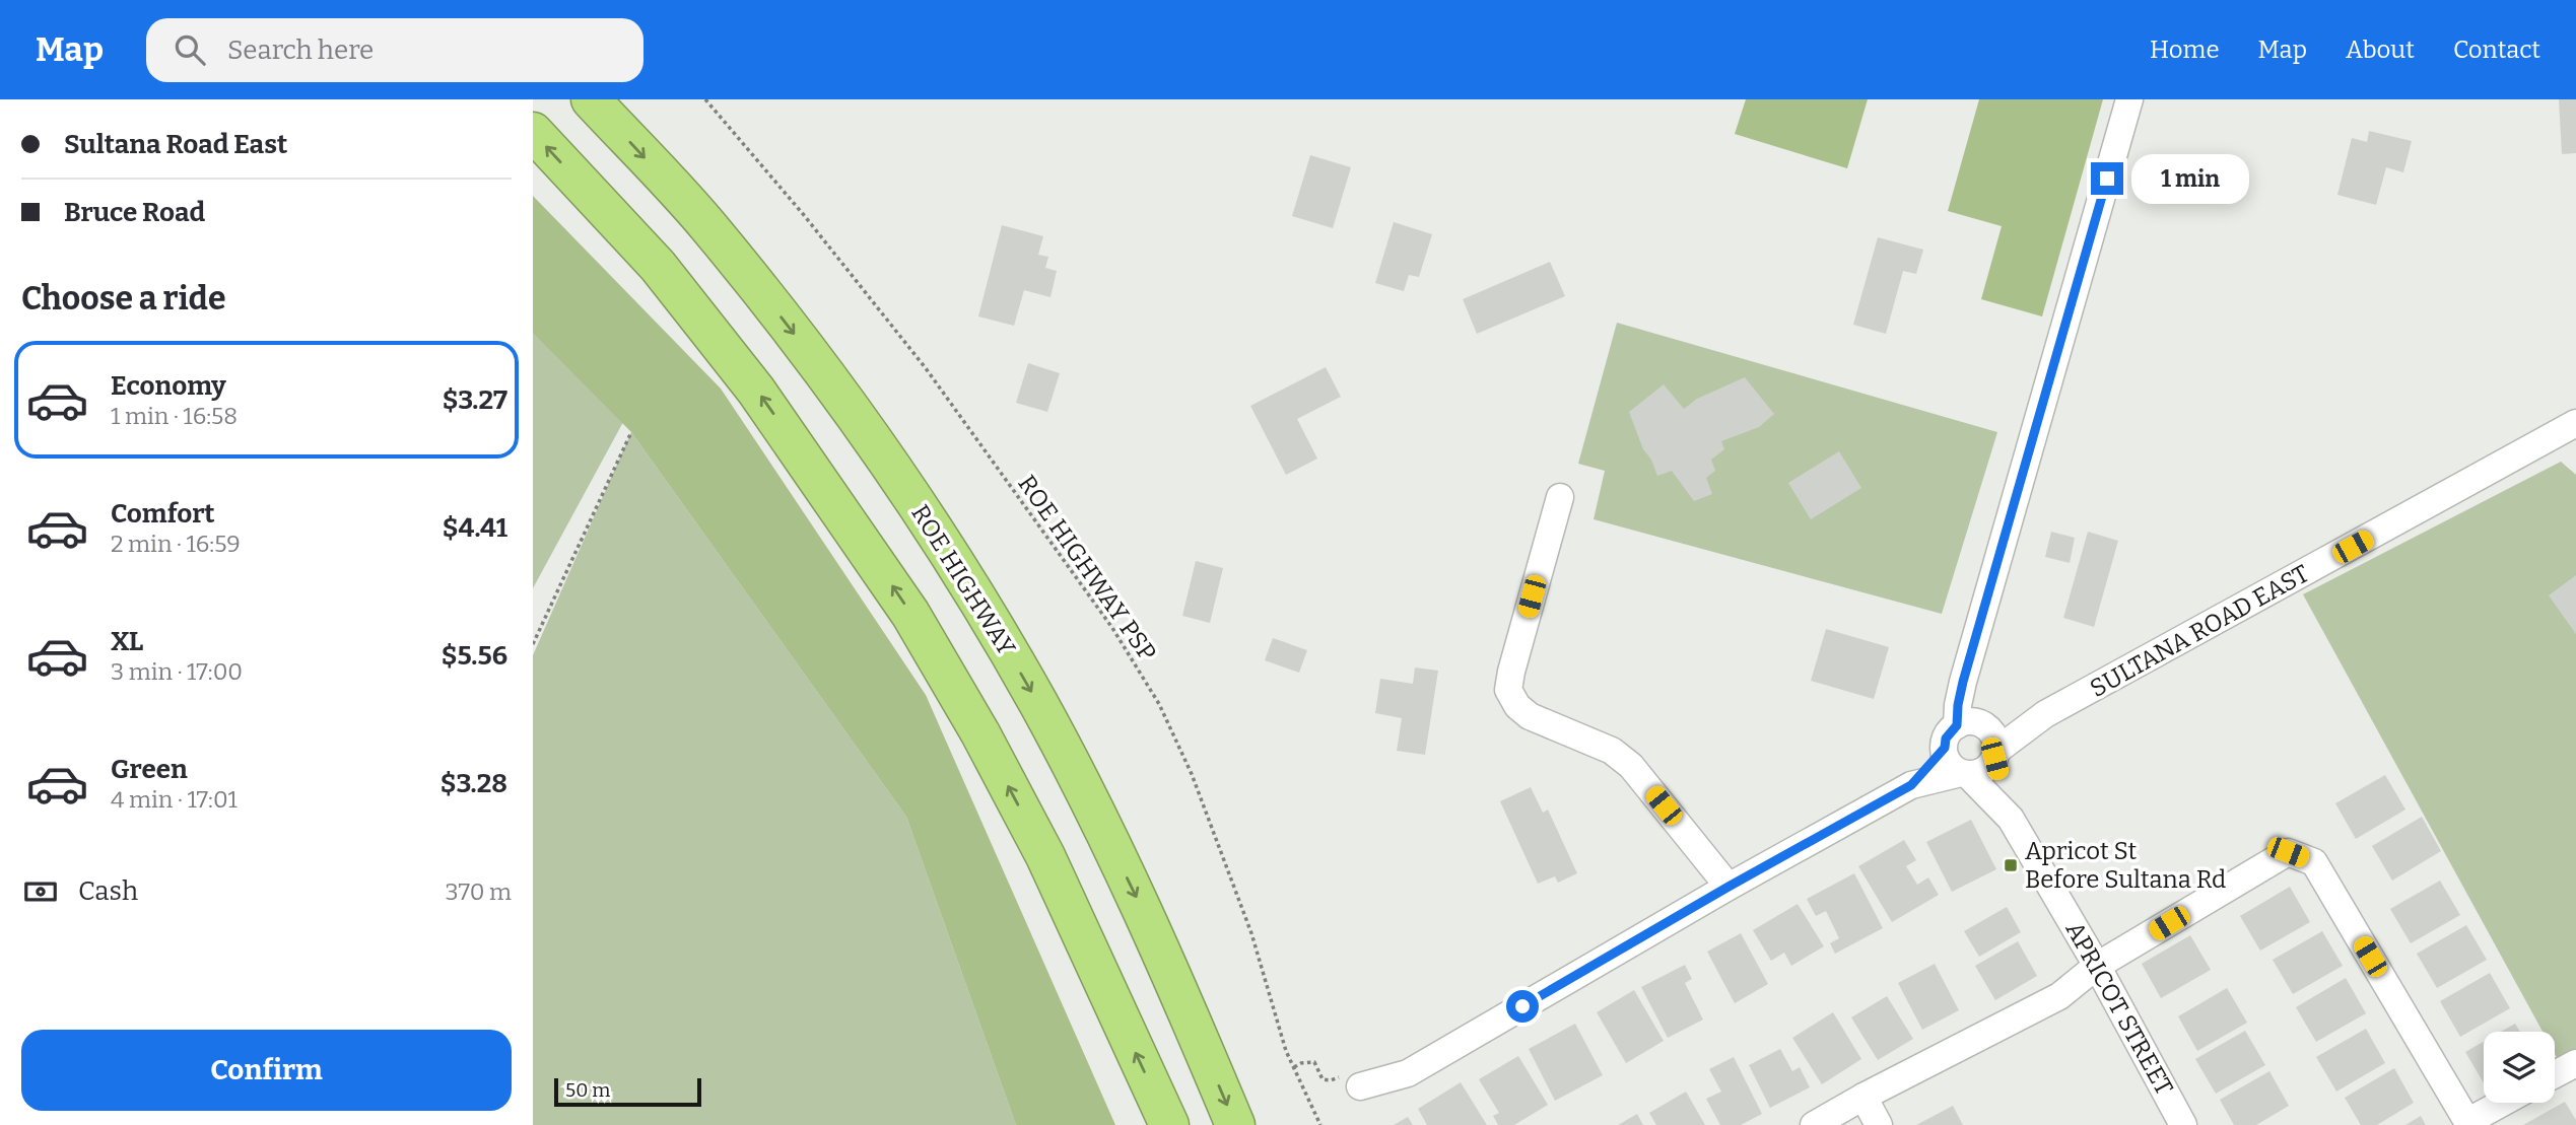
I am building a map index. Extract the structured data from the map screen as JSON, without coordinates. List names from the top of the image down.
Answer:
{
  "streets": {
    "highway": ["ROE HIGHWAY"],
    "street": ["SULTANA ROAD EAST", "APRICOT STREET"],
    "path": ["ROE HIGHWAY PSP"]
  },
  "crossings": [
    ["SULTANA ROAD EAST", "APRICOT STREET"]
  ],
  "places": {
    "transit": ["Apricot St Before Sultana Rd"]
  },
  "scale_bar": "50 m",
  "page": {
    "header": "Map",
    "search": "Search here",
    "nav": [
      "Home",
      "Map",
      "About",
      "Contact"
    ],
    "banner": ["Sultana Road East", "Bruce Road"],
    "bubble": "1 min",
    "heading": "Choose a ride",
    "list": [
      {
        "name": "Economy",
        "note": "1 min · 16:58",
        "value": "$3.27"
      },
      {
        "name": "Comfort",
        "note": "2 min · 16:59",
        "value": "$4.41"
      },
      {
        "name": "XL",
        "note": "3 min · 17:00",
        "value": "$5.56"
      },
      {
        "name": "Green",
        "note": "4 min · 17:01",
        "value": "$3.28"
      }
    ],
    "pay": ["Cash", "370 m"],
    "buttons": "Confirm",
    "scale": "50 m"
  }
}
